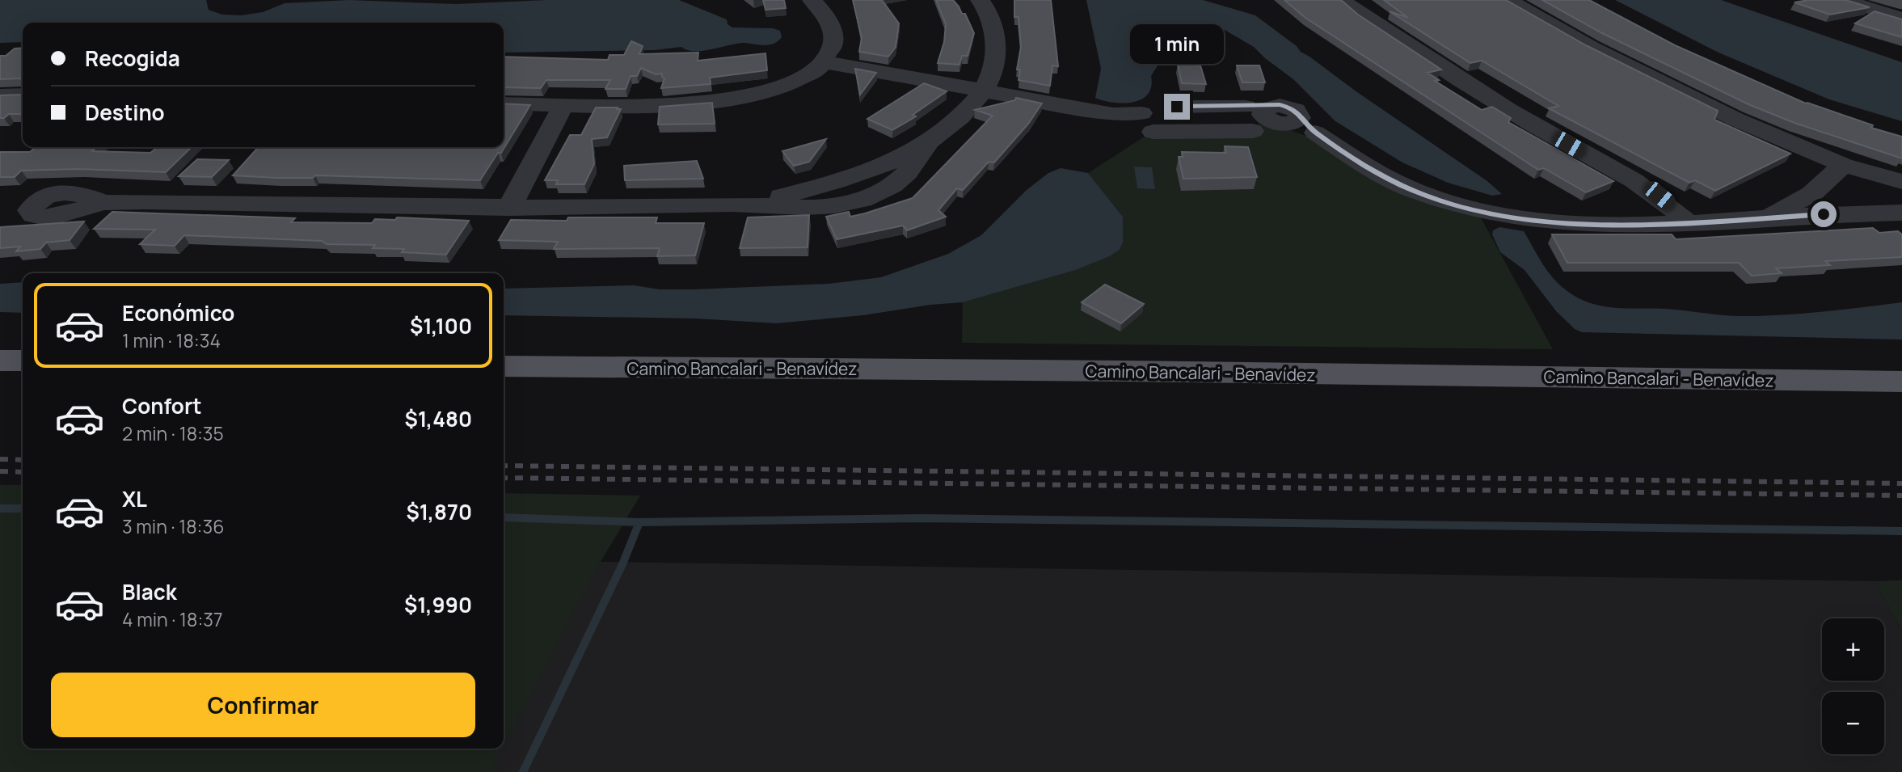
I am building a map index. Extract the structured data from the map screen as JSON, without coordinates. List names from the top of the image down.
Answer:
{
  "streets": {
    "main road": ["Camino Bancalari - Benavídez"]
  },
  "page": {
    "banner": ["Recogida", "Destino"],
    "bubble": "1 min",
    "list": [
      {
        "name": "Económico",
        "note": "1 min · 18:34",
        "value": "$1,100"
      },
      {
        "name": "Confort",
        "note": "2 min · 18:35",
        "value": "$1,480"
      },
      {
        "name": "XL",
        "note": "3 min · 18:36",
        "value": "$1,870"
      },
      {
        "name": "Black",
        "note": "4 min · 18:37",
        "value": "$1,990"
      }
    ],
    "map_buttons": ["+", "−"],
    "buttons": "Confirmar"
  }
}
